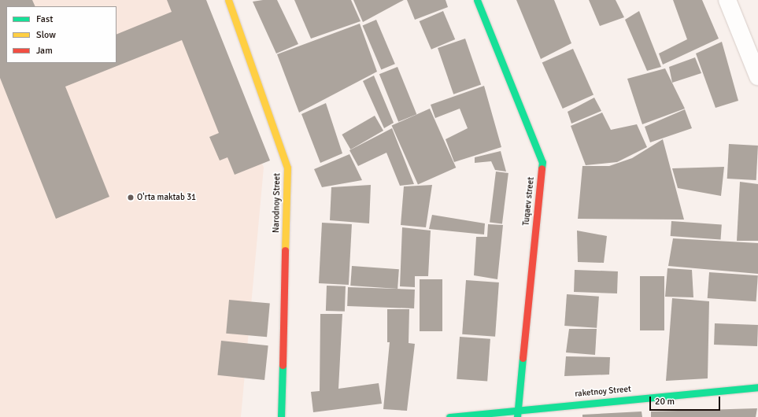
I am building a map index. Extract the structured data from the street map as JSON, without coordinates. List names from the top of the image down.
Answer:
{
  "streets": {
    "street": ["Tuqaev street", "Narodnoy Street", "raketnoy Street"]
  },
  "crossings": [
    ["Tuqaev street", "raketnoy Street"]
  ],
  "places": ["O'rta maktab 31"],
  "legend": ["Fast", "Slow", "Jam"],
  "scale_bar": "20 m"
}
